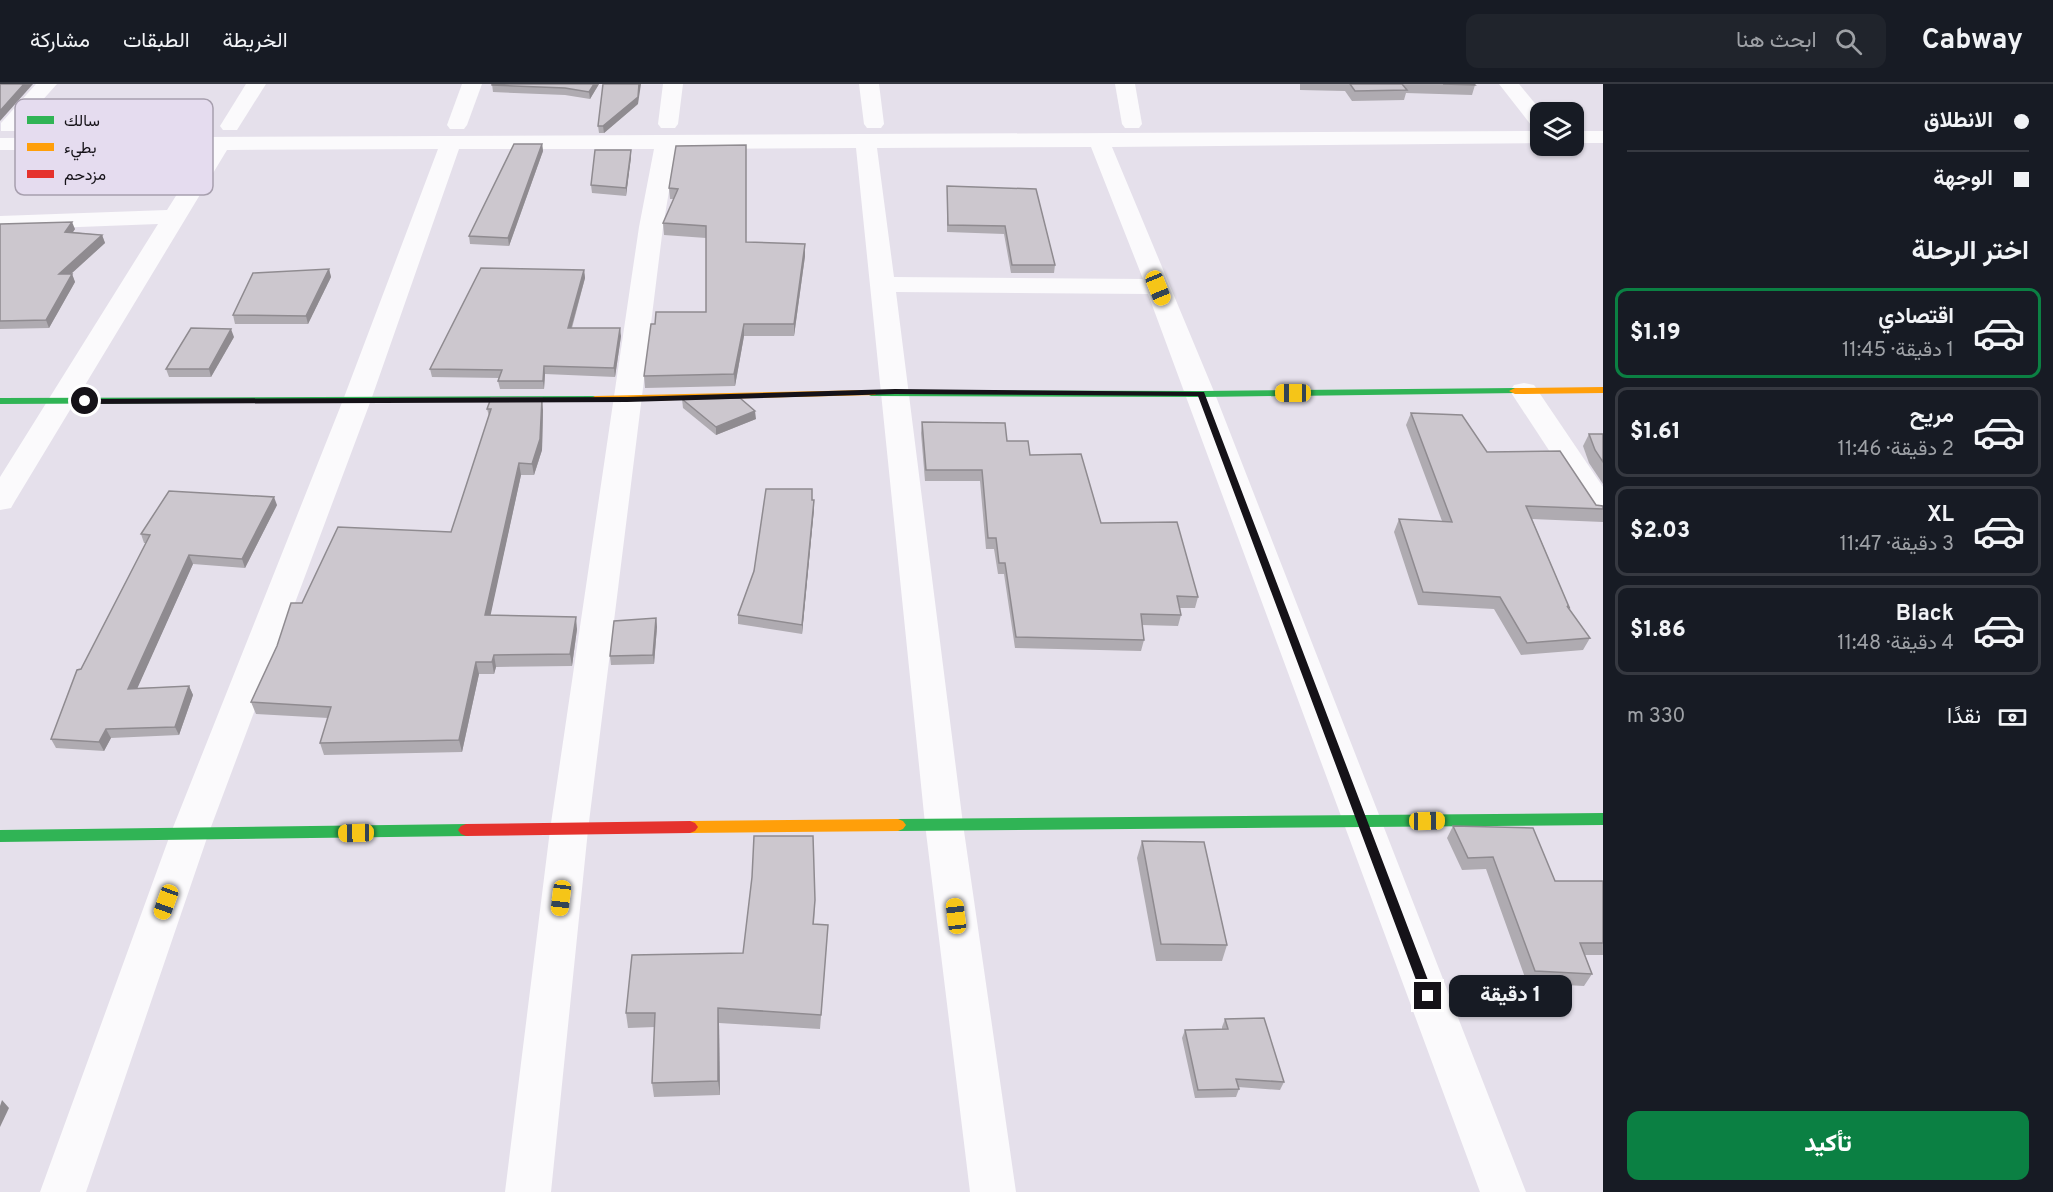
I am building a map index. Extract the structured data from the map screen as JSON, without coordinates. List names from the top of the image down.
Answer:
{
  "legend": ["سالك", "بطيء", "مزدحم"],
  "page": {
    "header": "Cabway",
    "search": "ابحث هنا",
    "nav": ["الخريطة", "الطبقات", "مشاركة"],
    "banner": ["الانطلاق", "الوجهة"],
    "heading": "اختر الرحلة",
    "list": [
      {
        "name": "اقتصادي",
        "note": "1 دقيقة · 11:45",
        "value": "$1.19"
      },
      {
        "name": "مريح",
        "note": "2 دقيقة · 11:46",
        "value": "$1.61"
      },
      {
        "name": "XL",
        "note": "3 دقيقة · 11:47",
        "value": "$2.03"
      },
      {
        "name": "Black",
        "note": "4 دقيقة · 11:48",
        "value": "$1.86"
      }
    ],
    "pay": ["نقدًا", "330 m"],
    "bubble": "1 دقيقة",
    "buttons": "تأكيد"
  }
}
